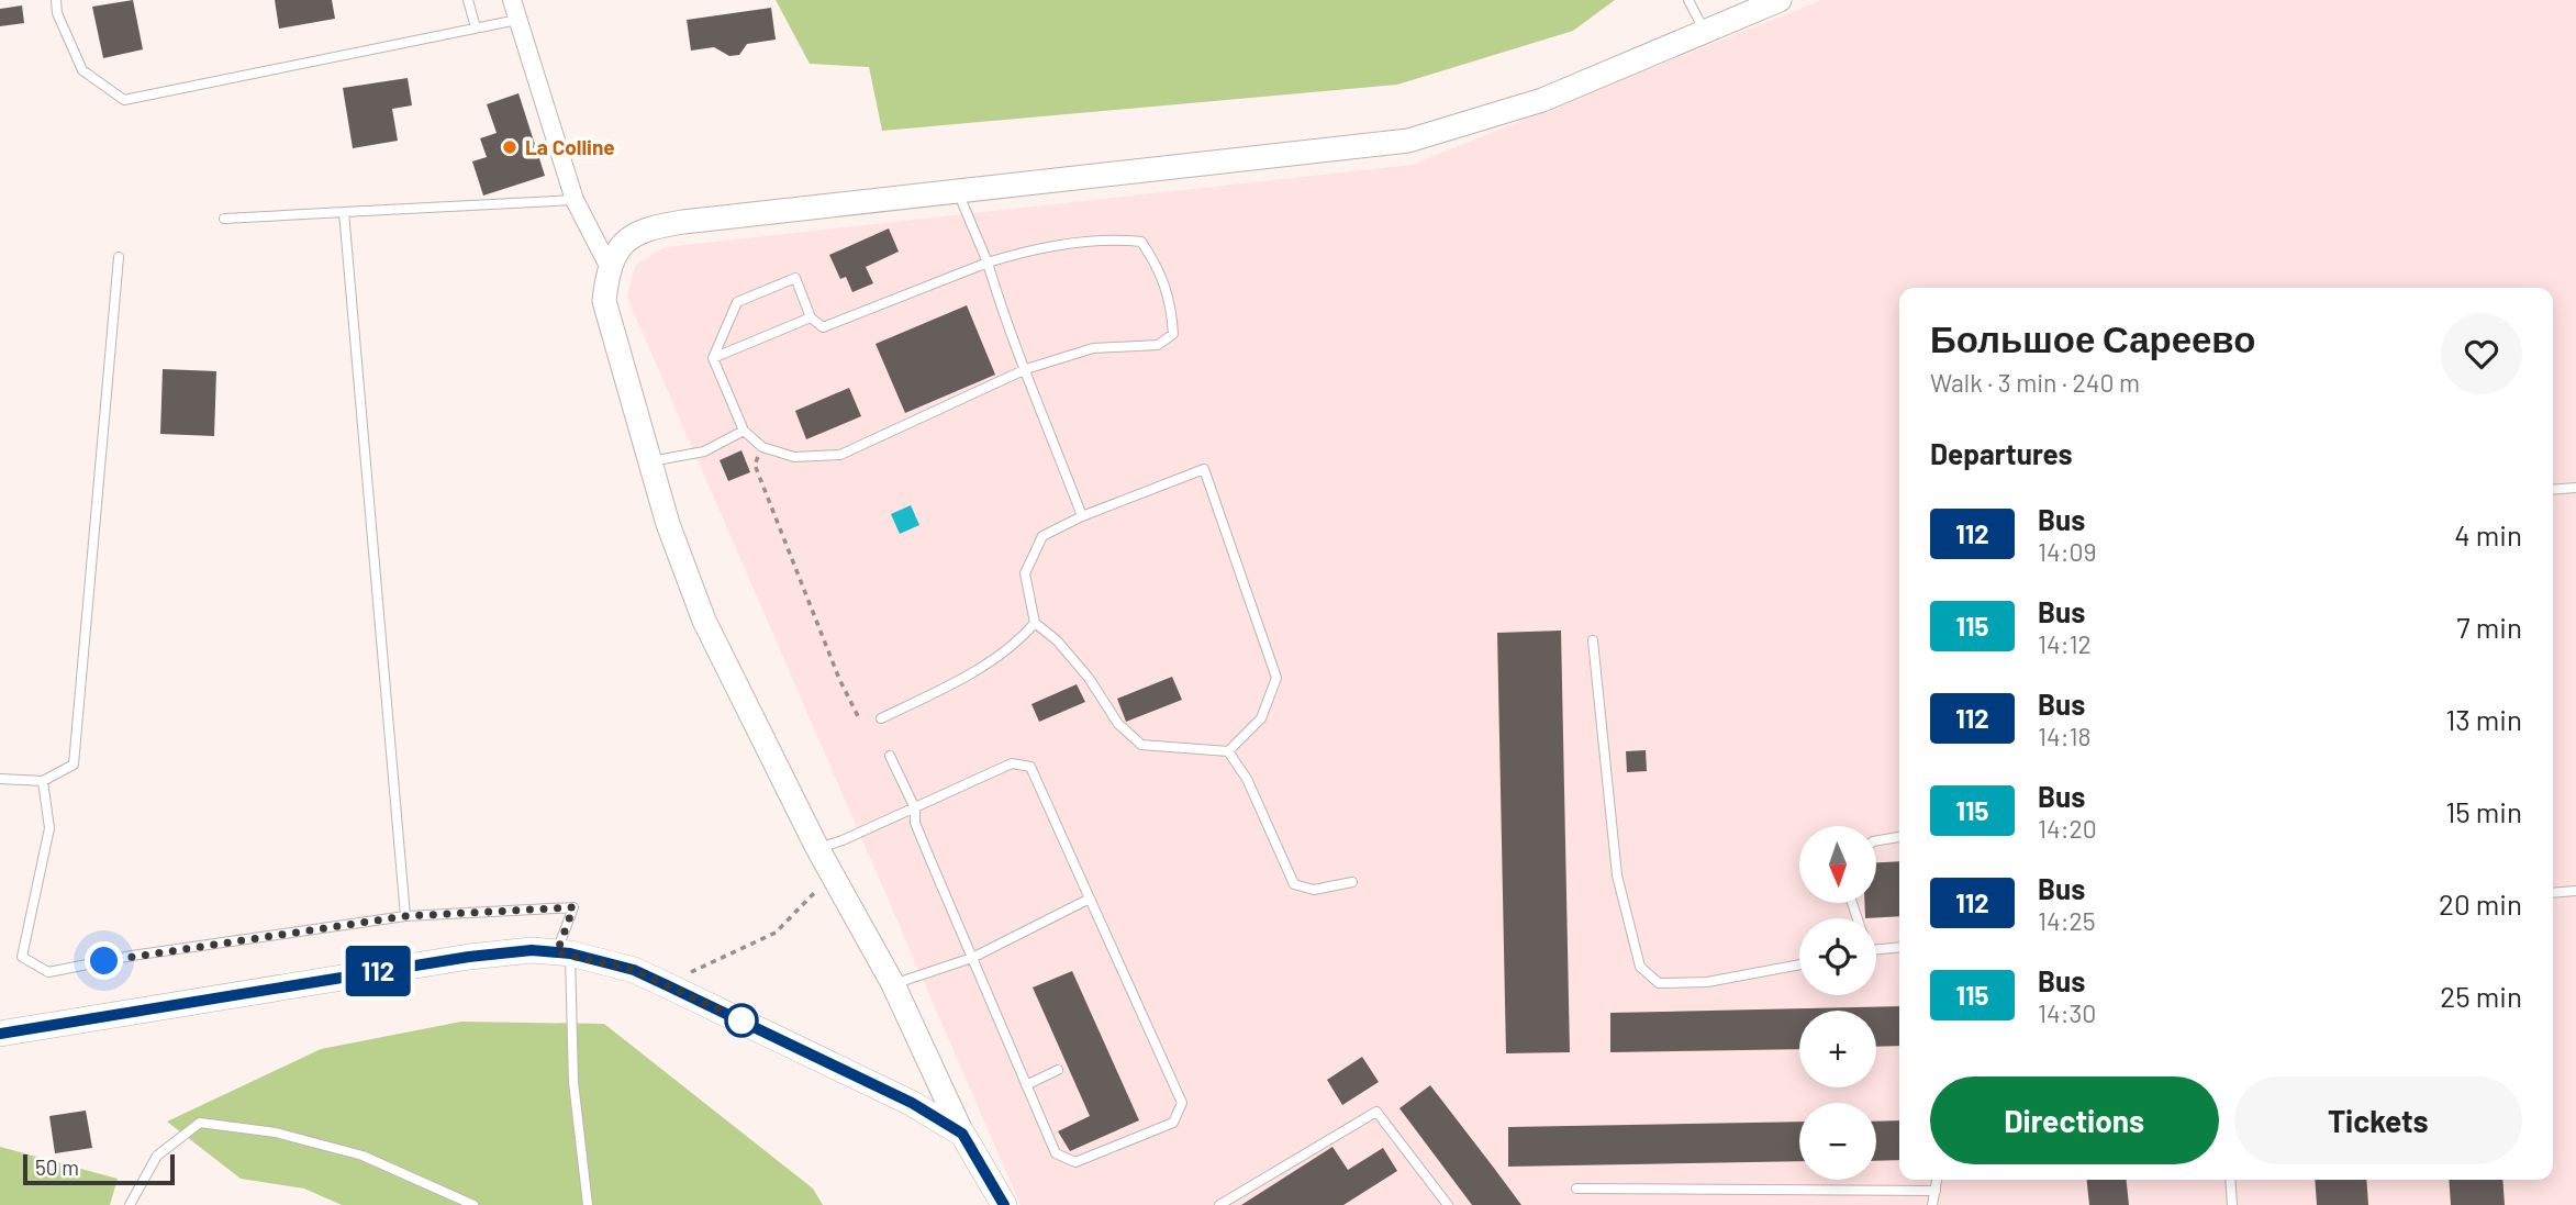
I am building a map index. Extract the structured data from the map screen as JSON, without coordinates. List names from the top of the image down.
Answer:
{
  "places": ["La Colline"],
  "lines": ["bus line 112"],
  "scale_bar": "50 m",
  "north": "bottom",
  "page": {
    "on_map": "112",
    "heading": [
      ["Большое Сареево", "Walk · 3 min · 240 m"],
      "Departures"
    ],
    "list": [
      {
        "mark": "112",
        "name": "Bus",
        "note": "14:09",
        "value": "4 min"
      },
      {
        "mark": "115",
        "name": "Bus",
        "note": "14:12",
        "value": "7 min"
      },
      {
        "mark": "112",
        "name": "Bus",
        "note": "14:18",
        "value": "13 min"
      },
      {
        "mark": "115",
        "name": "Bus",
        "note": "14:20",
        "value": "15 min"
      },
      {
        "mark": "112",
        "name": "Bus",
        "note": "14:25",
        "value": "20 min"
      },
      {
        "mark": "115",
        "name": "Bus",
        "note": "14:30",
        "value": "25 min"
      }
    ],
    "map_buttons": ["+", "−"],
    "buttons": ["Directions", "Tickets"],
    "scale": "50 m"
  }
}
